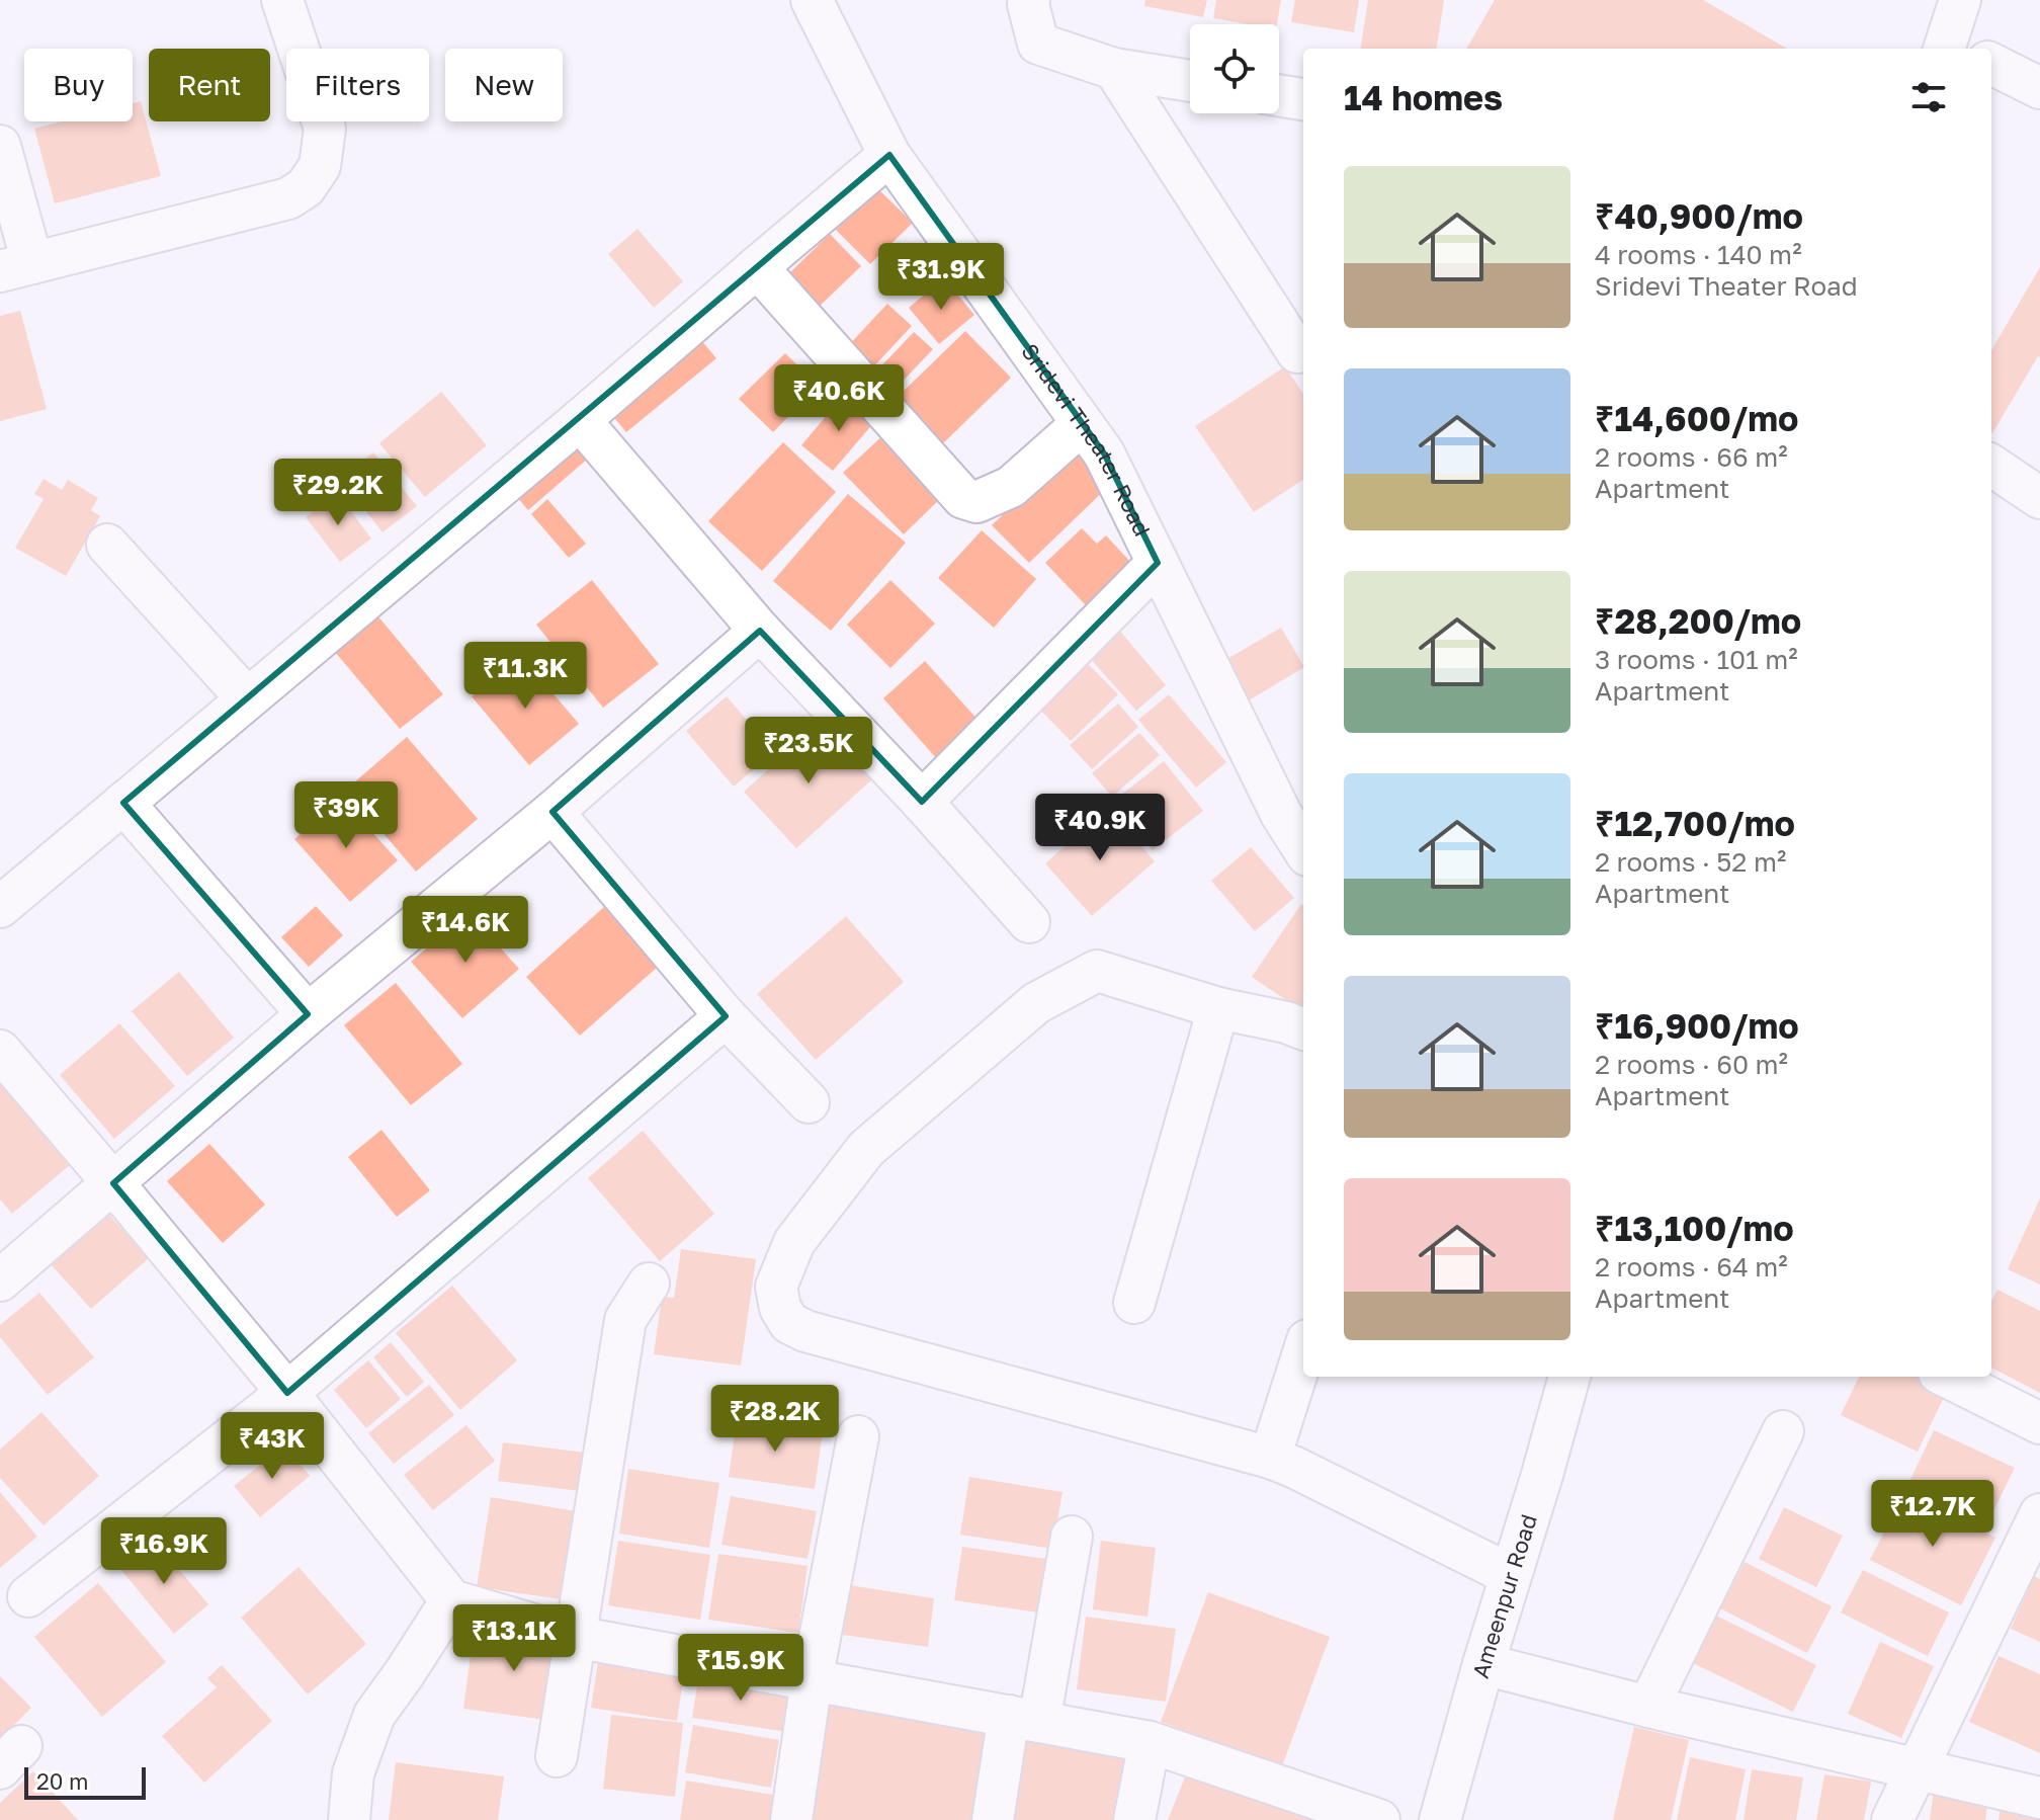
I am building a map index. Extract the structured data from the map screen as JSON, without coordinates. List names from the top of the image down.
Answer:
{
  "streets": {
    "street": ["Sridevi Theater Road", "Ameenpur Road"]
  },
  "scale_bar": "20 m",
  "page": {
    "chip": [
      "Buy",
      "Rent",
      "Filters",
      "New"
    ],
    "heading": "14 homes",
    "list": [
      {
        "name": "₹40,900/mo",
        "note": "4 rooms · 140 m² · Sridevi Theater Road"
      },
      {
        "name": "₹14,600/mo",
        "note": "2 rooms · 66 m² · Apartment"
      },
      {
        "name": "₹28,200/mo",
        "note": "3 rooms · 101 m² · Apartment"
      },
      {
        "name": "₹12,700/mo",
        "note": "2 rooms · 52 m² · Apartment"
      },
      {
        "name": "₹16,900/mo",
        "note": "2 rooms · 60 m² · Apartment"
      },
      {
        "name": "₹13,100/mo",
        "note": "2 rooms · 64 m² · Apartment"
      }
    ],
    "price": [
      "₹31.9K",
      "₹40.6K",
      "₹29.2K",
      "₹11.3K",
      "₹23.5K",
      "₹39K",
      "₹40.9K",
      "₹14.6K",
      "₹28.2K",
      "₹43K",
      "₹12.7K",
      "₹16.9K",
      "₹13.1K",
      "₹15.9K"
    ],
    "scale": "20 m"
  }
}
